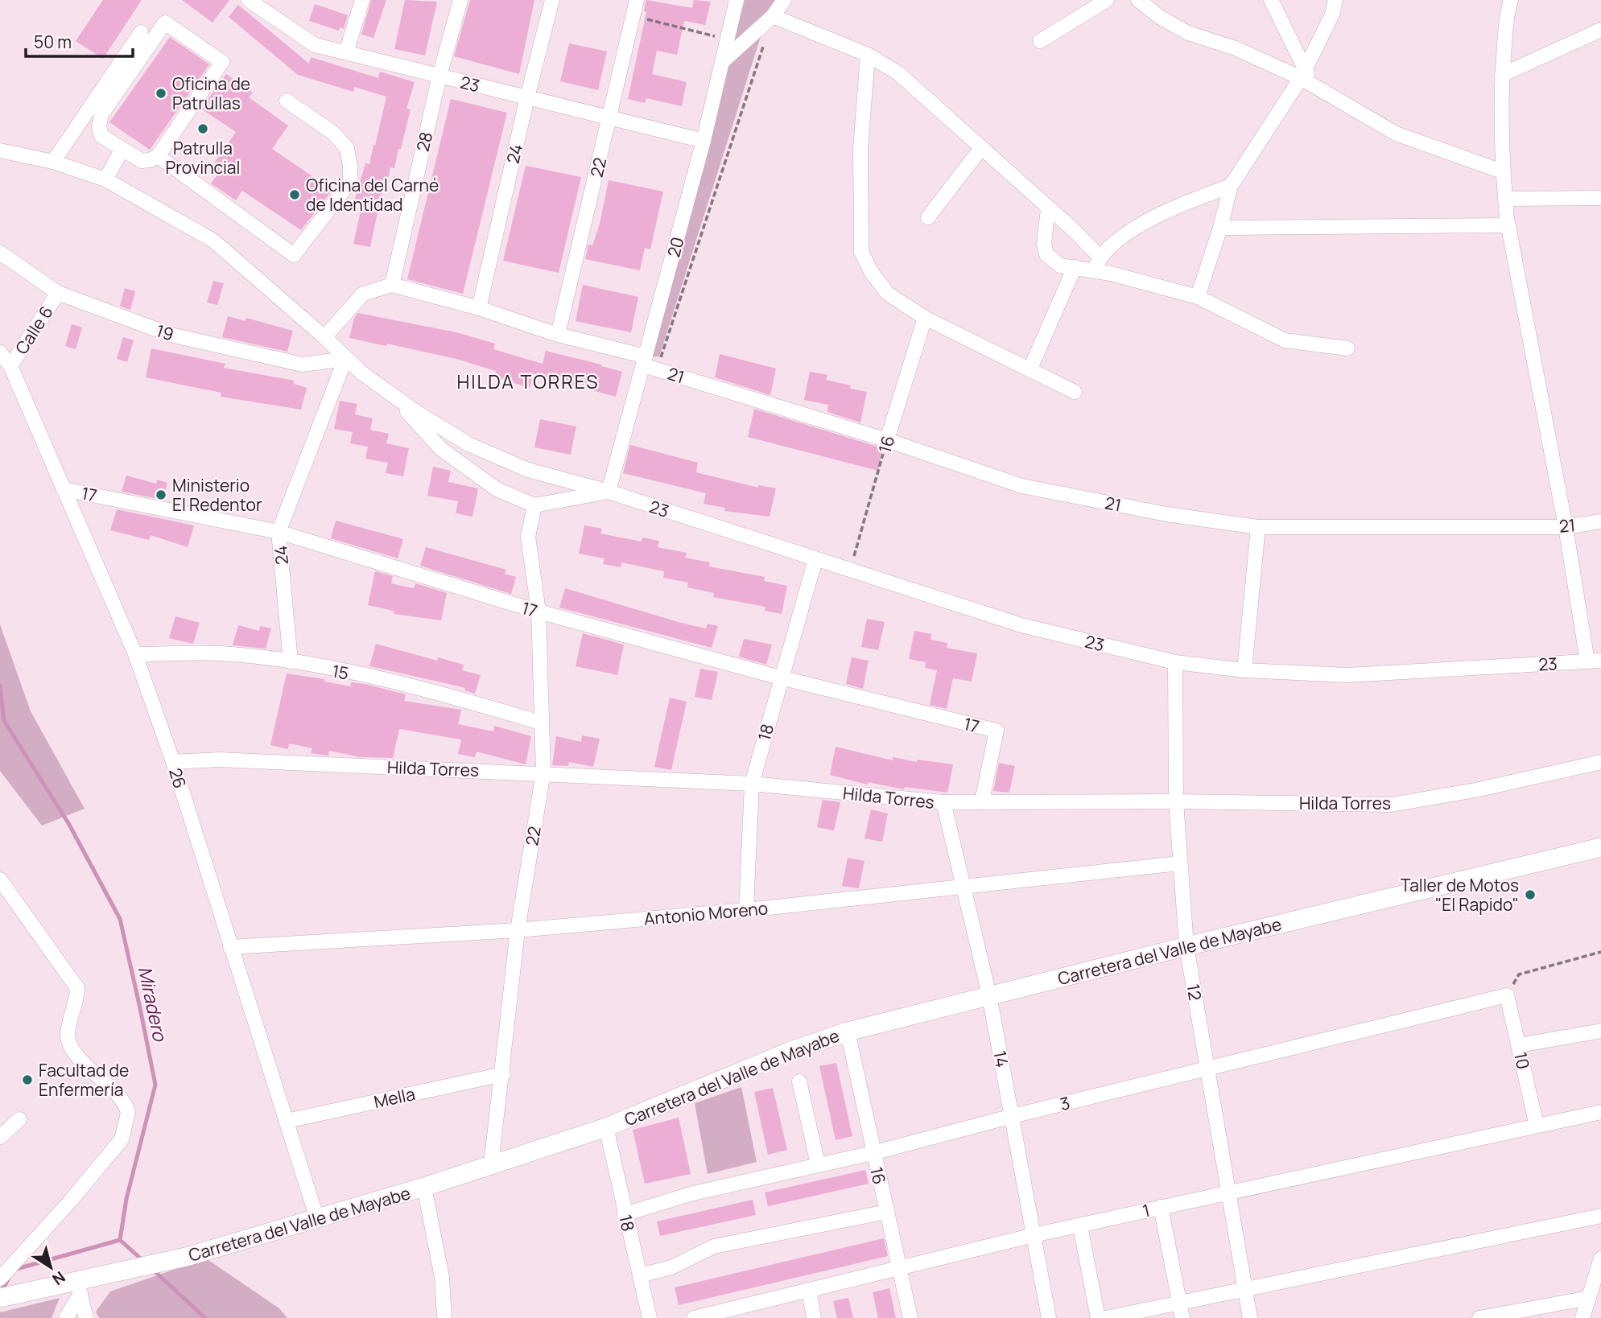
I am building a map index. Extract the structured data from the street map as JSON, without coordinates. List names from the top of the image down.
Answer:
{
  "streets": {
    "main road": ["Carretera del Valle de Mayabe"],
    "street": [
      "23",
      "28",
      "24",
      "22",
      "20",
      "Calle 6",
      "19",
      "21",
      "16",
      "17",
      "15",
      "18",
      "Hilda Torres",
      "26",
      "Antonio Moreno",
      "12",
      "14",
      "10",
      "Mella",
      "3",
      "1"
    ]
  },
  "crossings": [
    ["23", "28"],
    ["23", "24"],
    ["23", "22"],
    ["23", "20"],
    ["23", "19"],
    ["23", "16"],
    ["23", "18"],
    ["23", "12"],
    ["28", "21"],
    ["24", "19"],
    ["24", "21"],
    ["24", "17"],
    ["24", "15"],
    ["22", "21"],
    ["22", "17"],
    ["22", "15"],
    ["22", "Hilda Torres"],
    ["22", "Antonio Moreno"],
    ["22", "Carretera del Valle de Mayabe"],
    ["22", "Mella"],
    ["20", "21"],
    ["Calle 6", "19"],
    ["Calle 6", "26"],
    ["21", "16"],
    ["16", "Carretera del Valle de Mayabe"],
    ["16", "3"],
    ["16", "1"],
    ["17", "18"],
    ["17", "Hilda Torres"],
    ["17", "26"],
    ["15", "26"],
    ["18", "Hilda Torres"],
    ["18", "Antonio Moreno"],
    ["18", "Carretera del Valle de Mayabe"],
    ["18", "3"],
    ["Hilda Torres", "26"],
    ["Hilda Torres", "12"],
    ["Hilda Torres", "14"],
    ["26", "Antonio Moreno"],
    ["26", "Carretera del Valle de Mayabe"],
    ["26", "Mella"],
    ["Antonio Moreno", "12"],
    ["Antonio Moreno", "14"],
    ["Carretera del Valle de Mayabe", "12"],
    ["Carretera del Valle de Mayabe", "14"],
    ["12", "3"],
    ["12", "1"],
    ["14", "3"],
    ["14", "1"],
    ["10", "3"],
    ["10", "1"]
  ],
  "districts": ["HILDA TORRES"],
  "water": ["Miradero"],
  "places": [
    "Oficina de Patrullas",
    "Patrulla Provincial",
    "Oficina del Carné de Identidad",
    "Ministerio El Redentor",
    "Taller de Motos \"El Rapido\"",
    "Facultad de Enfermería"
  ],
  "scale_bar": "50 m",
  "north": "bottom right"
}
